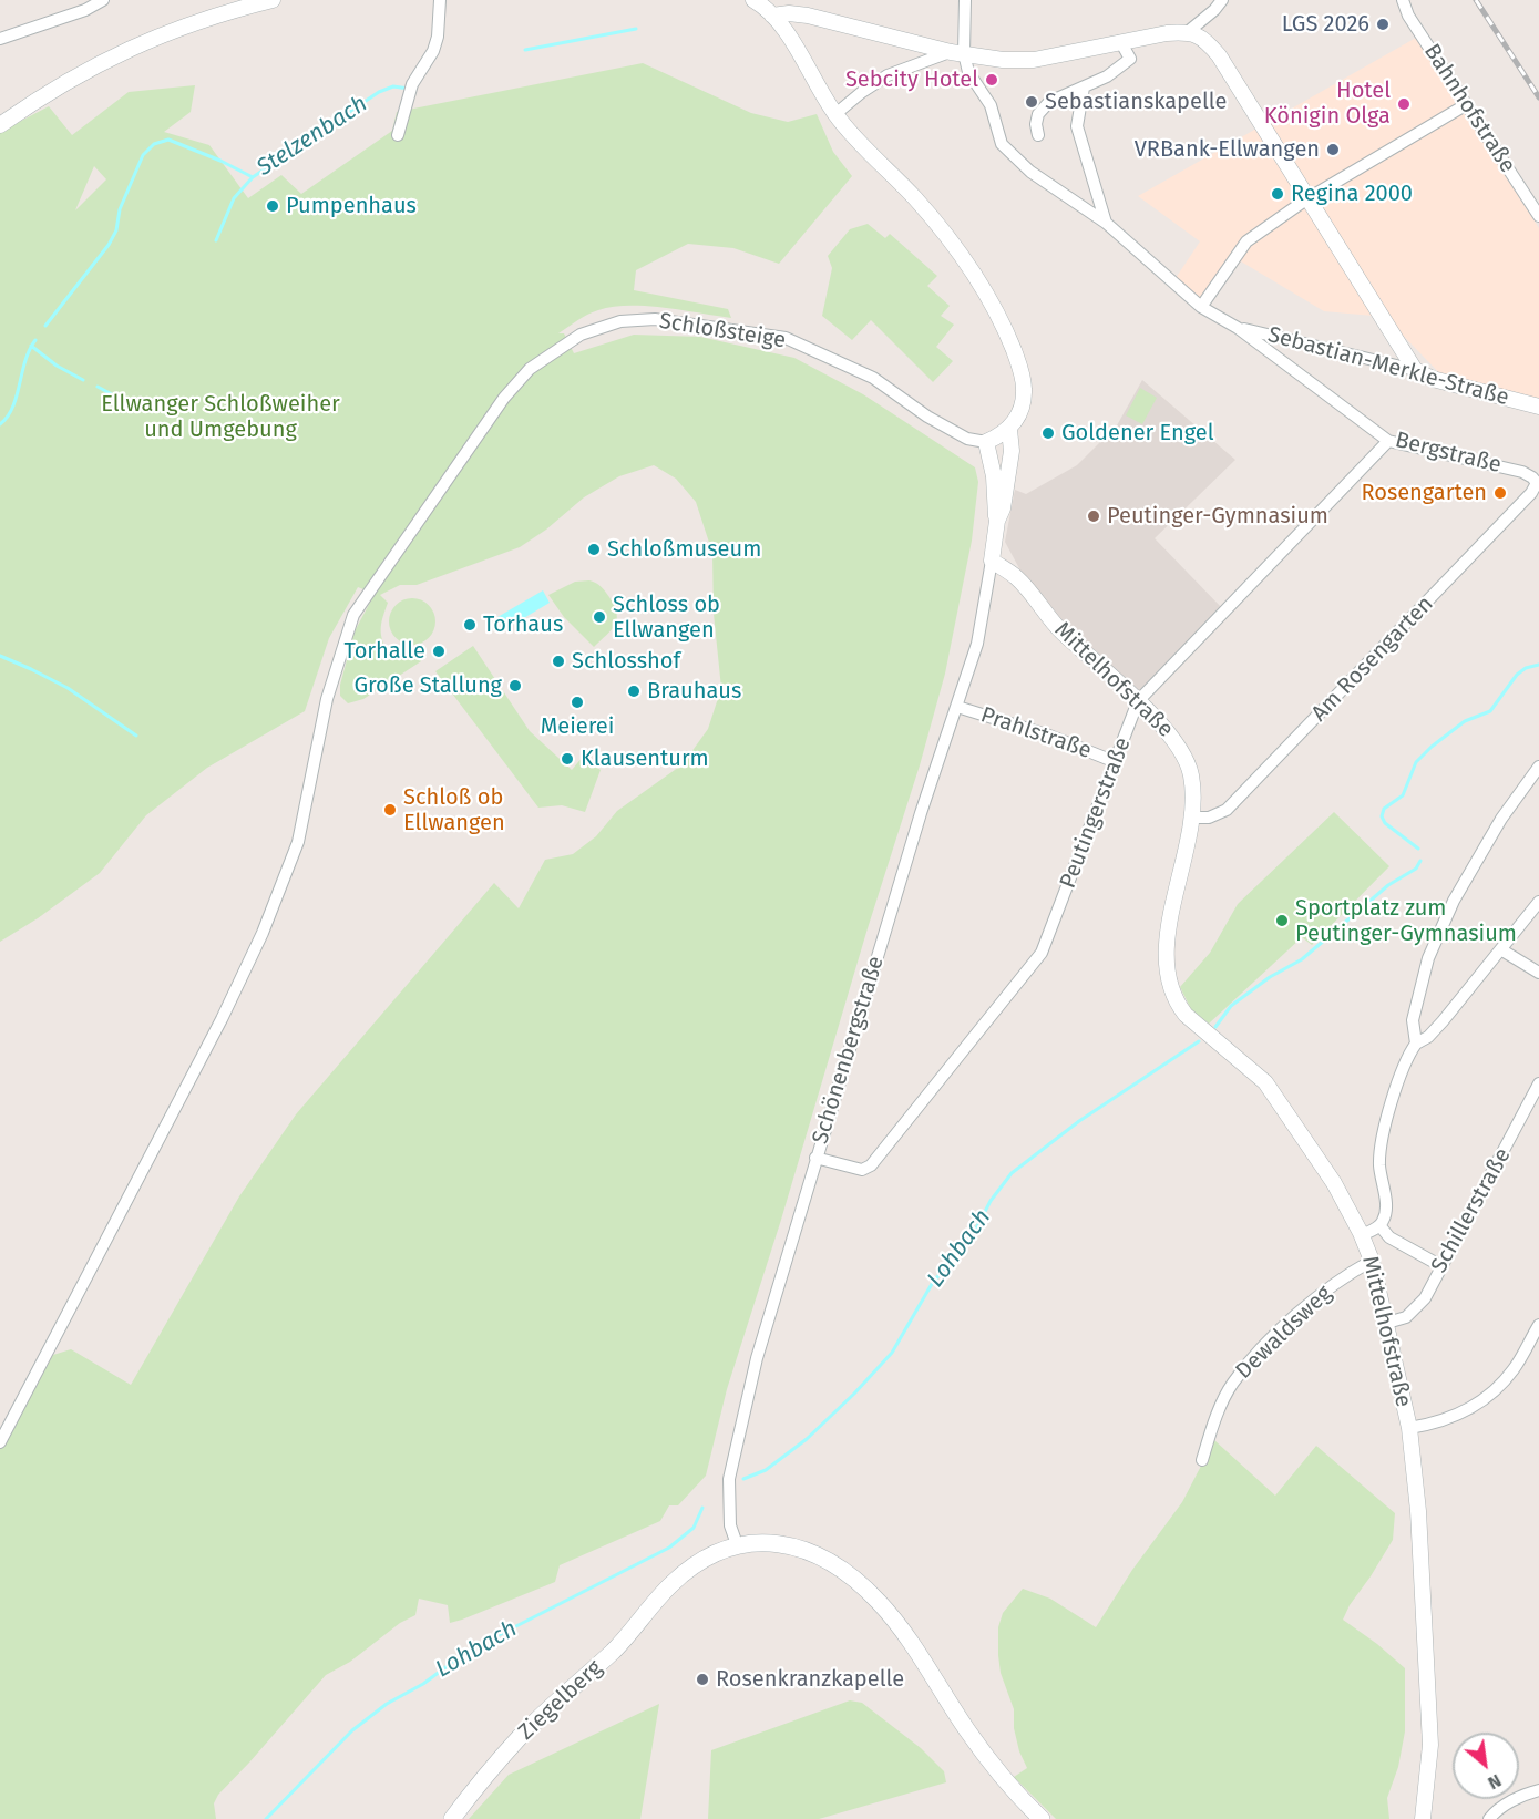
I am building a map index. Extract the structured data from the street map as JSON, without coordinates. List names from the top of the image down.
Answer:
{
  "streets": {
    "main road": ["Ziegelberg"],
    "street": [
      "Bahnhofstraße",
      "Schloßsteige",
      "Sebastian-Merkle-Straße",
      "Bergstraße",
      "Am Rosengarten",
      "Mittelhofstraße",
      "Prahlstraße",
      "Peutingerstraße",
      "Schönenbergstraße",
      "Schillerstraße",
      "Dewaldsweg"
    ]
  },
  "crossings": [
    ["Sebastian-Merkle-Straße", "Bergstraße"],
    ["Bergstraße", "Am Rosengarten"],
    ["Bergstraße", "Peutingerstraße"],
    ["Am Rosengarten", "Mittelhofstraße"],
    ["Mittelhofstraße", "Peutingerstraße"],
    ["Mittelhofstraße", "Schönenbergstraße"],
    ["Mittelhofstraße", "Schillerstraße"],
    ["Mittelhofstraße", "Dewaldsweg"],
    ["Prahlstraße", "Peutingerstraße"],
    ["Prahlstraße", "Schönenbergstraße"],
    ["Peutingerstraße", "Schönenbergstraße"],
    ["Schönenbergstraße", "Ziegelberg"]
  ],
  "water": ["Stelzenbach", "Lohbach"],
  "parks": ["Ellwanger Schloßweiher und Umgebung"],
  "places": [
    "LGS 2026",
    "Sebcity Hotel",
    "Sebastianskapelle",
    "Hotel Königin Olga",
    "VRBank-Ellwangen",
    "Regina 2000",
    "Pumpenhaus",
    "Goldener Engel",
    "Rosengarten",
    "Peutinger-Gymnasium",
    "Schloßmuseum",
    "Schloss ob Ellwangen",
    "Torhaus",
    "Torhalle",
    "Schlosshof",
    "Große Stallung",
    "Brauhaus",
    "Meierei",
    "Klausenturm",
    "Schloß ob Ellwangen",
    "Sportplatz zum Peutinger-Gymnasium",
    "Rosenkranzkapelle"
  ],
  "north": "bottom right"
}
